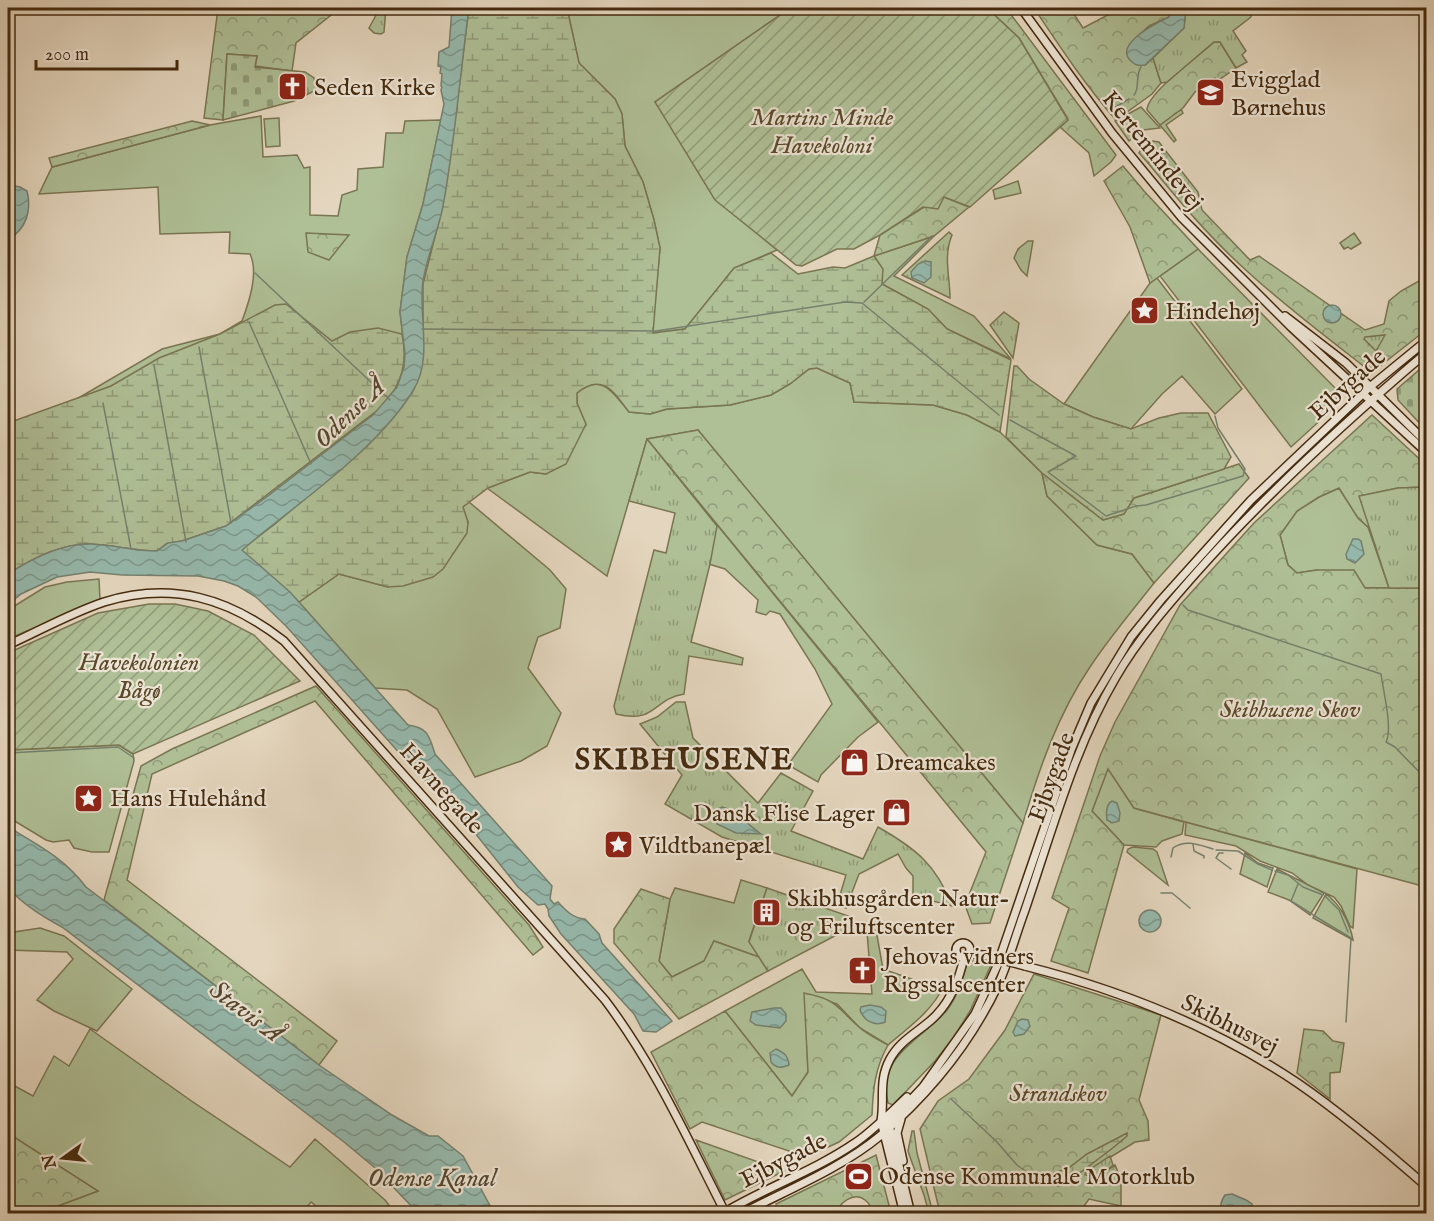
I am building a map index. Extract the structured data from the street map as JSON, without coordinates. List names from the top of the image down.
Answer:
{
  "streets": {
    "main road": [
      "Kertemindevej",
      "Ejbygade",
      "Havnegade",
      "Skibhusvej"
    ]
  },
  "crossings": [
    ["Kertemindevej", "Ejbygade"],
    ["Ejbygade", "Havnegade"],
    ["Ejbygade", "Skibhusvej"]
  ],
  "districts": ["SKIBHUSENE"],
  "water": ["Odense Å", "Stavis Å", "Odense Kanal"],
  "parks": [
    "Martins Minde Havekoloni",
    "Havekolonien Bågø",
    "Skibhusene Skov",
    "Strandskov"
  ],
  "places": {
    "church": ["Seden Kirke", "Jehovas vidners Rigssalscenter"],
    "school or university": ["Evigglad Børnehus"],
    "place": ["Hindehøj", "Hans Hulehånd", "Vildtbanepæl"],
    "shop": ["Dreamcakes", "Dansk Flise Lager"],
    "building": ["Skibhusgården Natur- og Friluftscenter"],
    "sports": ["Odense Kommunale Motorklub"]
  },
  "scale_bar": "200 m",
  "north": "left"
}
